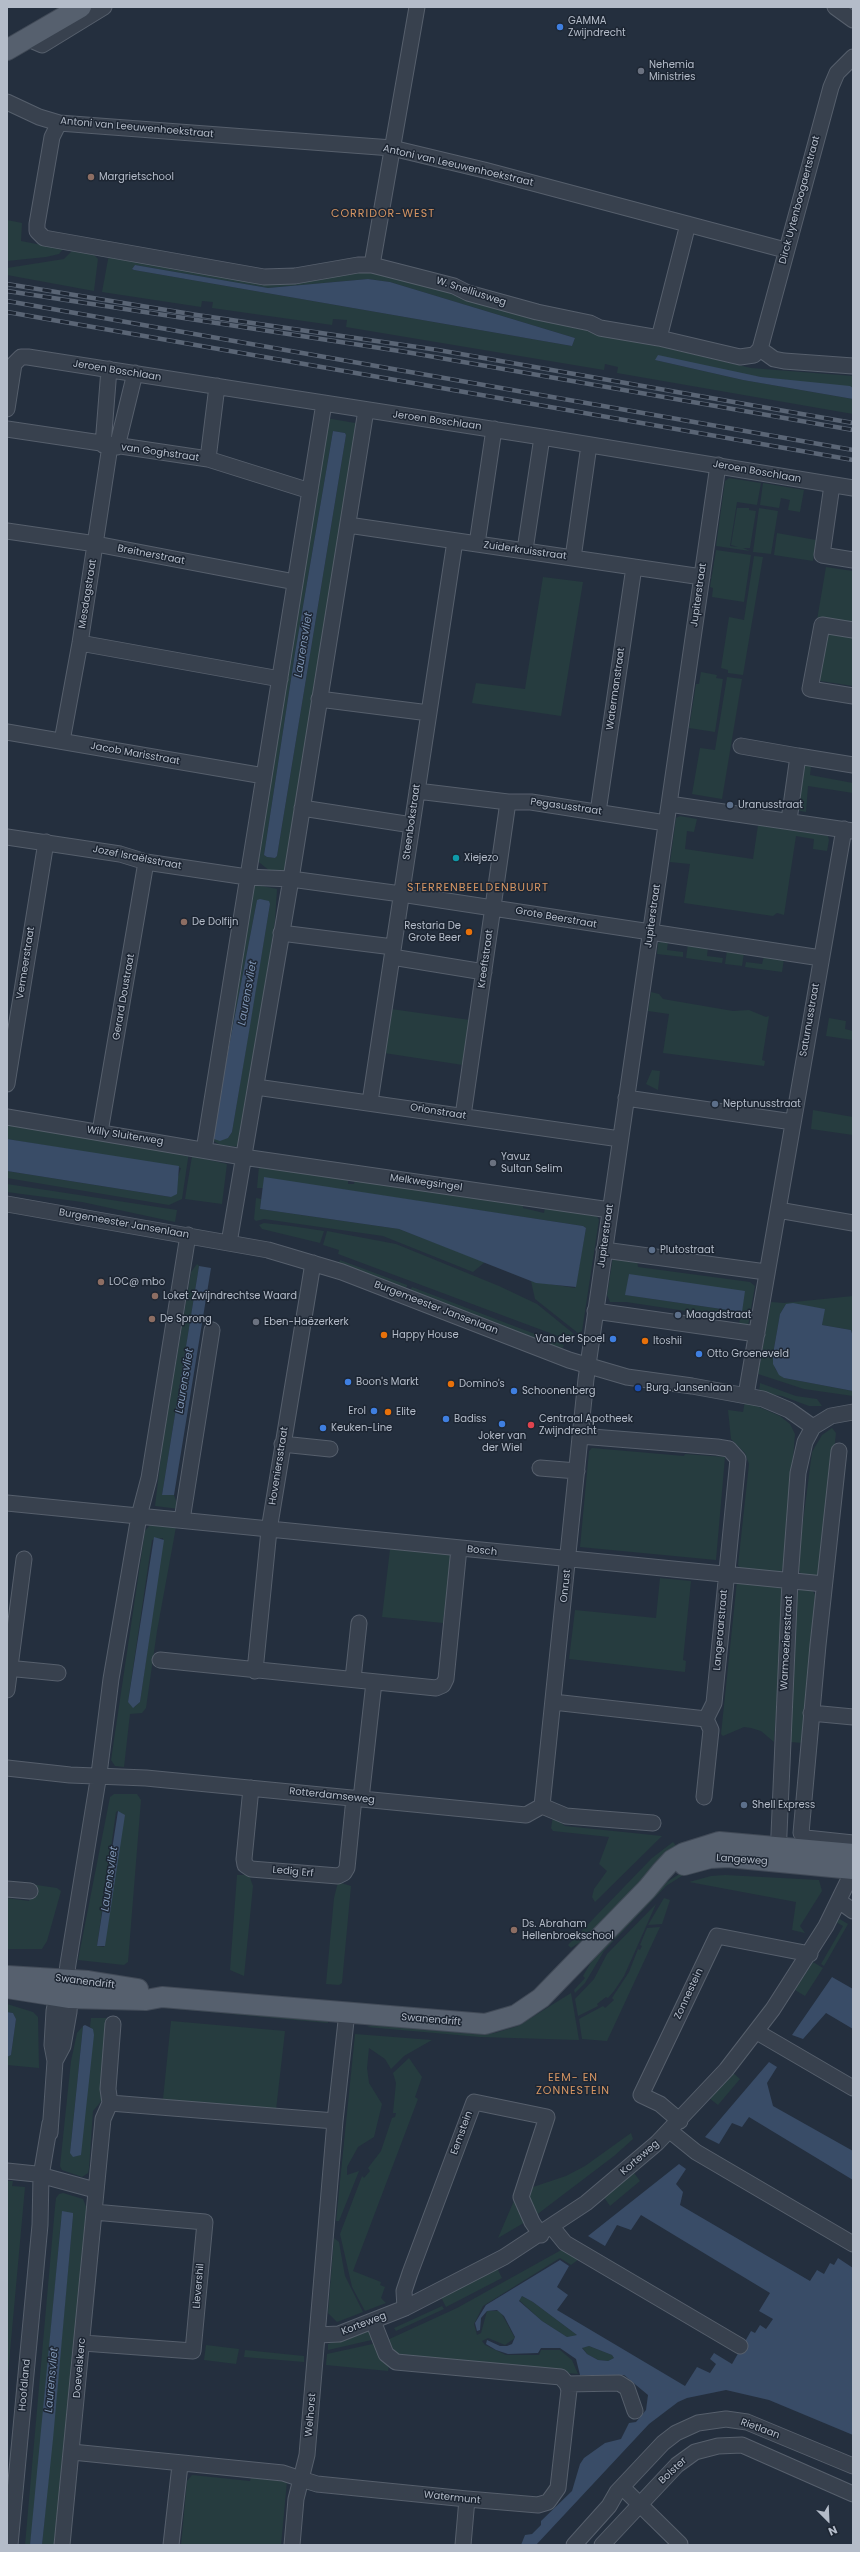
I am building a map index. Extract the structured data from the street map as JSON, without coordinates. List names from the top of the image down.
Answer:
{
  "streets": {
    "main road": ["Langeweg", "Swanendrift"],
    "street": [
      "Antoni van Leeuwenhoekstraat",
      "Dirck Uytenboogaertstraat",
      "W. Snelliusweg",
      "Jeroen Boschlaan",
      "van Goghstraat",
      "Zuiderkruisstraat",
      "Breitnerstraat",
      "Mesdagstraat",
      "Jupiterstraat",
      "Watermanstraat",
      "Jacob Marisstraat",
      "Pegasusstraat",
      "Steenbokstraat",
      "Jozef Israëlsstraat",
      "Grote Beerstraat",
      "Kreeftstraat",
      "Vermeerstraat",
      "Gerard Doustraat",
      "Saturnusstraat",
      "Orionstraat",
      "Willy Sluiterweg",
      "Melkwegsingel",
      "Burgemeester Jansenlaan",
      "Hoveniersstraat",
      "Bosch",
      "Onrust",
      "Langeraarstraat",
      "Warmoeziersstraat",
      "Rotterdamseweg",
      "Ledig Erf",
      "Zonnestein",
      "Eemstein",
      "Korteweg",
      "Lievershil",
      "Doevelskerc",
      "Hoofdland",
      "Welhorst",
      "Rietlaan",
      "Bolster",
      "Watermunt"
    ]
  },
  "crossings": [
    ["Antoni van Leeuwenhoekstraat", "Dirck Uytenboogaertstraat"],
    ["Antoni van Leeuwenhoekstraat", "W. Snelliusweg"],
    ["Dirck Uytenboogaertstraat", "W. Snelliusweg"],
    ["Jeroen Boschlaan", "Mesdagstraat"],
    ["Jeroen Boschlaan", "Jupiterstraat"],
    ["van Goghstraat", "Mesdagstraat"],
    ["Zuiderkruisstraat", "Jupiterstraat"],
    ["Zuiderkruisstraat", "Watermanstraat"],
    ["Zuiderkruisstraat", "Steenbokstraat"],
    ["Breitnerstraat", "Mesdagstraat"],
    ["Mesdagstraat", "Jacob Marisstraat"],
    ["Jupiterstraat", "Pegasusstraat"],
    ["Jupiterstraat", "Grote Beerstraat"],
    ["Jupiterstraat", "Orionstraat"],
    ["Jupiterstraat", "Melkwegsingel"],
    ["Jupiterstraat", "Burgemeester Jansenlaan"],
    ["Jupiterstraat", "Onrust"],
    ["Watermanstraat", "Pegasusstraat"],
    ["Pegasusstraat", "Steenbokstraat"],
    ["Pegasusstraat", "Kreeftstraat"],
    ["Steenbokstraat", "Grote Beerstraat"],
    ["Steenbokstraat", "Orionstraat"],
    ["Jozef Israëlsstraat", "Grote Beerstraat"],
    ["Jozef Israëlsstraat", "Vermeerstraat"],
    ["Jozef Israëlsstraat", "Gerard Doustraat"],
    ["Grote Beerstraat", "Kreeftstraat"],
    ["Grote Beerstraat", "Saturnusstraat"],
    ["Kreeftstraat", "Orionstraat"],
    ["Gerard Doustraat", "Willy Sluiterweg"],
    ["Saturnusstraat", "Burgemeester Jansenlaan"],
    ["Willy Sluiterweg", "Melkwegsingel"],
    ["Burgemeester Jansenlaan", "Hoveniersstraat"],
    ["Burgemeester Jansenlaan", "Onrust"],
    ["Burgemeester Jansenlaan", "Warmoeziersstraat"],
    ["Hoveniersstraat", "Bosch"],
    ["Bosch", "Onrust"],
    ["Bosch", "Langeraarstraat"],
    ["Bosch", "Warmoeziersstraat"],
    ["Onrust", "Langeraarstraat"],
    ["Onrust", "Rotterdamseweg"],
    ["Warmoeziersstraat", "Langeweg"],
    ["Rotterdamseweg", "Ledig Erf"],
    ["Rotterdamseweg", "Hoofdland"],
    ["Langeweg", "Swanendrift"],
    ["Langeweg", "Korteweg"],
    ["Swanendrift", "Hoofdland"],
    ["Swanendrift", "Welhorst"],
    ["Zonnestein", "Korteweg"],
    ["Eemstein", "Korteweg"],
    ["Korteweg", "Welhorst"],
    ["Lievershil", "Doevelskerc"],
    ["Welhorst", "Watermunt"]
  ],
  "districts": ["CORRIDOR-WEST", "STERRENBEELDENBUURT", "EEM- EN ZONNESTEIN"],
  "water": ["Laurensvliet"],
  "places": [
    "GAMMA Zwijndrecht",
    "Nehemia Ministries",
    "Margrietschool",
    "Uranusstraat",
    "Xiejezo",
    "De Dolfijn",
    "Restaria De Grote Beer",
    "Neptunusstraat",
    "Yavuz Sultan Selim",
    "Plutostraat",
    "LOC@ mbo",
    "Loket Zwijndrechtse Waard",
    "Maagdstraat",
    "De Sprong",
    "Eben-Haëzerkerk",
    "Happy House",
    "Van der Spoel",
    "Itoshii",
    "Otto Groeneveld",
    "Boon's Markt",
    "Domino's",
    "Burg. Jansenlaan",
    "Schoonenberg",
    "Erol",
    "Elite",
    "Badiss",
    "Joker van der Wiel",
    "Centraal Apotheek Zwijndrecht",
    "Keuken-Line",
    "Shell Express",
    "Ds. Abraham Hellenbroekschool"
  ],
  "north": "bottom right"
}
